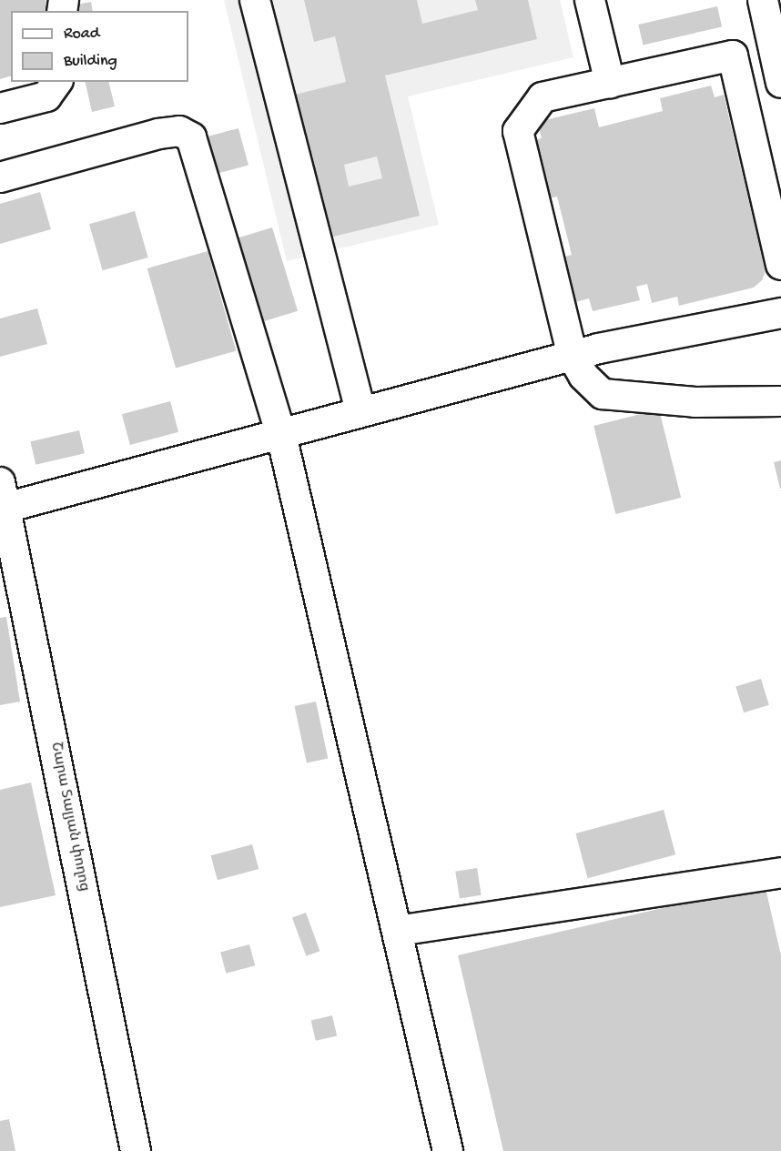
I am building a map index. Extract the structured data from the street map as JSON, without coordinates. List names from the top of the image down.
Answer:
{
  "streets": {
    "street": ["Շարա Տալյան փողոց"]
  },
  "legend": ["Road", "Building"]
}
